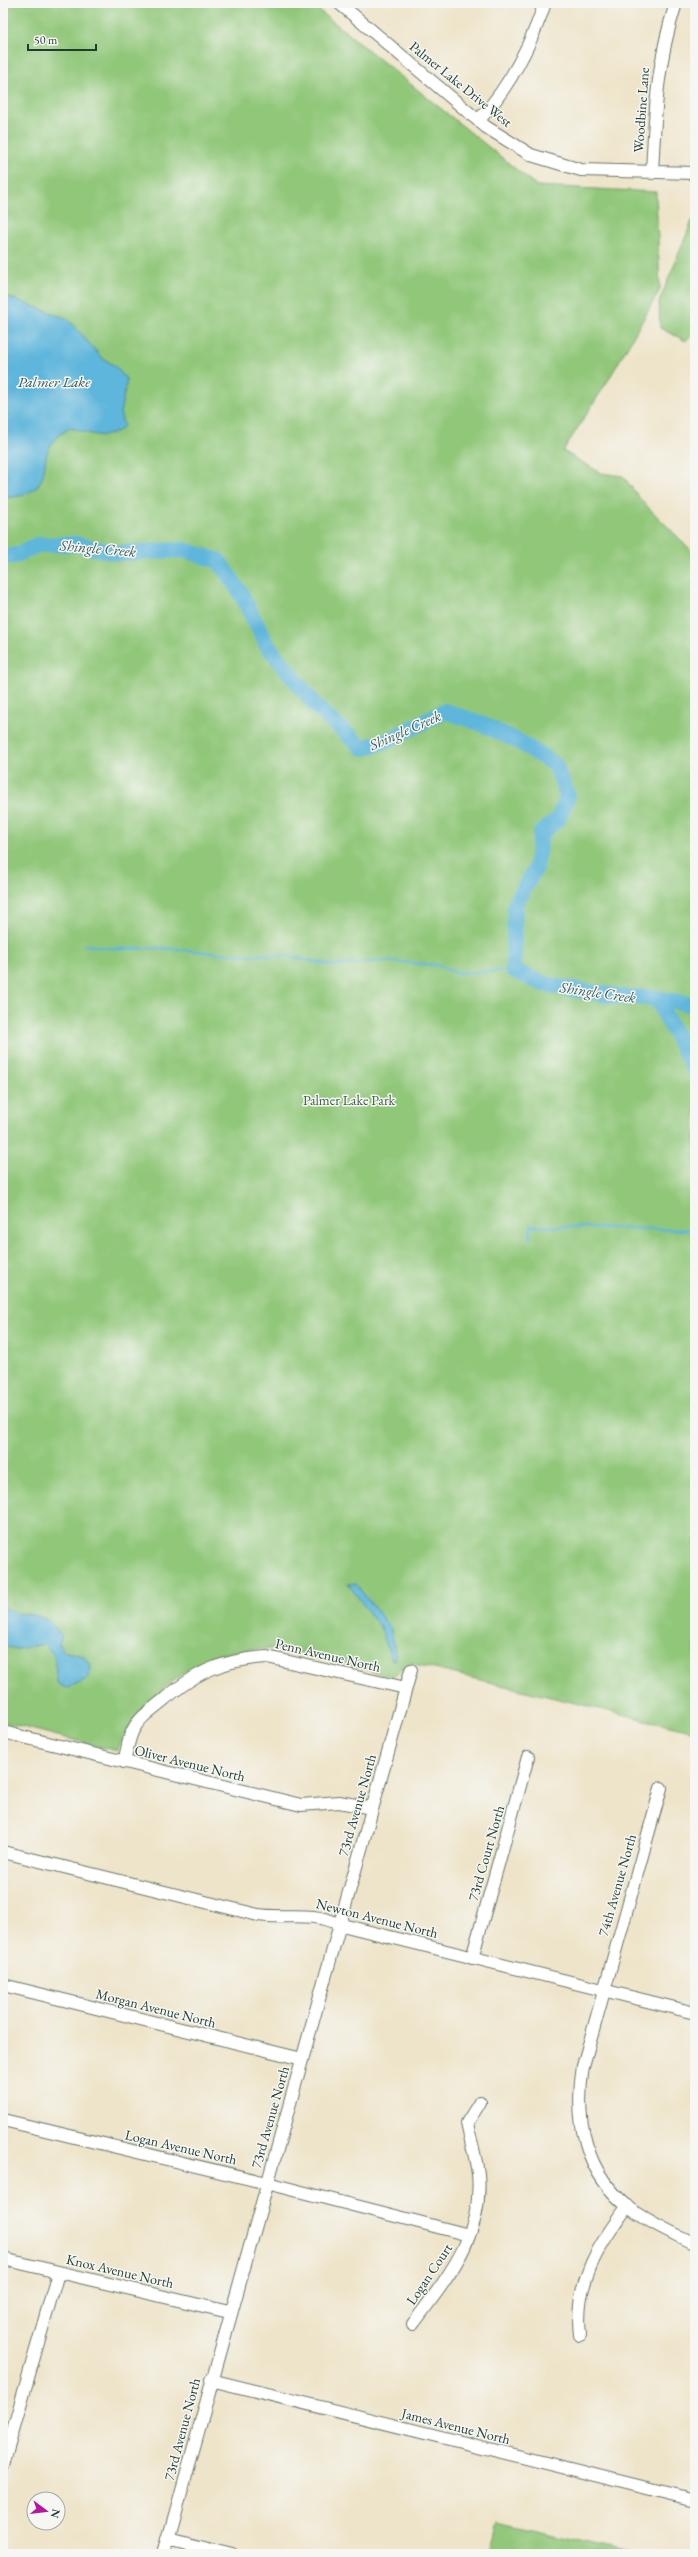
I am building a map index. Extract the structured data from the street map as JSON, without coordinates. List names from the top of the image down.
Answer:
{
  "streets": {
    "street": [
      "Palmer Lake Drive West",
      "Woodbine Lane",
      "Penn Avenue North",
      "Oliver Avenue North",
      "73rd Avenue North",
      "73rd Court North",
      "74th Avenue North",
      "Newton Avenue North",
      "Morgan Avenue North",
      "Logan Avenue North",
      "Knox Avenue North",
      "Logan Court",
      "James Avenue North"
    ]
  },
  "crossings": [
    ["Palmer Lake Drive West", "Woodbine Lane"],
    ["Penn Avenue North", "Oliver Avenue North"],
    ["Penn Avenue North", "73rd Avenue North"],
    ["Oliver Avenue North", "73rd Avenue North"],
    ["73rd Avenue North", "Newton Avenue North"],
    ["73rd Avenue North", "Morgan Avenue North"],
    ["73rd Avenue North", "Logan Avenue North"],
    ["73rd Avenue North", "Knox Avenue North"],
    ["73rd Avenue North", "James Avenue North"],
    ["73rd Court North", "Newton Avenue North"],
    ["74th Avenue North", "Newton Avenue North"],
    ["Logan Avenue North", "Logan Court"]
  ],
  "water": ["Palmer Lake", "Shingle Creek"],
  "parks": ["Palmer Lake Park"],
  "scale_bar": "50 m",
  "north": "right"
}
